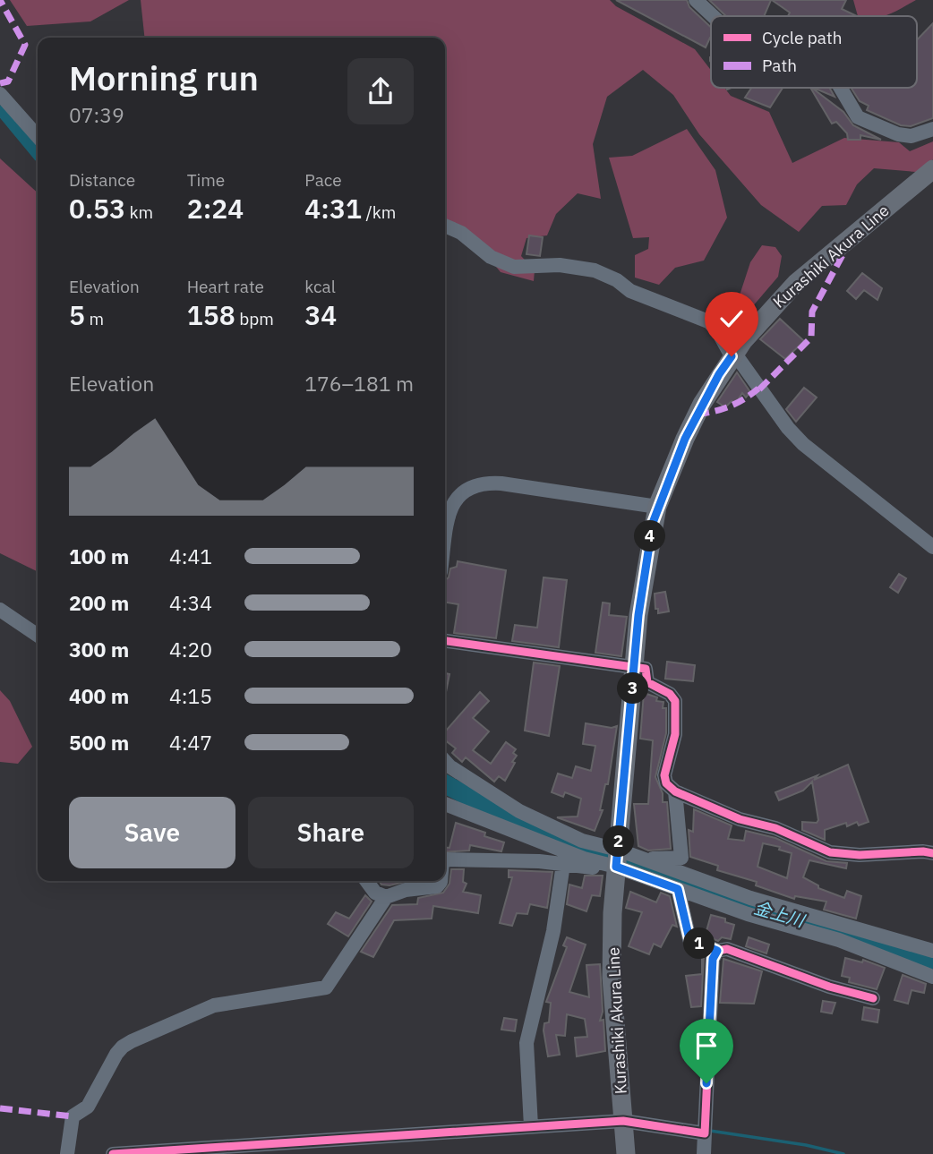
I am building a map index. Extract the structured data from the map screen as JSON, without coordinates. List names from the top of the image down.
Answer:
{
  "streets": {
    "main road": ["Kurashiki Akura Line"]
  },
  "water": ["金上川"],
  "legend": ["Cycle path", "Path"],
  "page": {
    "heading": ["Morning run", "07:39"],
    "stats": [
      ["Distance", "0.53 km"],
      ["Time", "2:24"],
      ["Pace", "4:31 /km"],
      ["Elevation", "5 m"],
      ["Heart rate", "158 bpm"],
      ["kcal", "34"]
    ],
    "chart": ["Elevation", "176–181 m"],
    "pins": [
      "4",
      "3",
      "2",
      "1"
    ],
    "list": [
      {
        "name": "100 m",
        "note": "4:41"
      },
      {
        "name": "200 m",
        "note": "4:34"
      },
      {
        "name": "300 m",
        "note": "4:20"
      },
      {
        "name": "400 m",
        "note": "4:15"
      },
      {
        "name": "500 m",
        "note": "4:47"
      }
    ],
    "buttons": ["Save", "Share"]
  }
}
